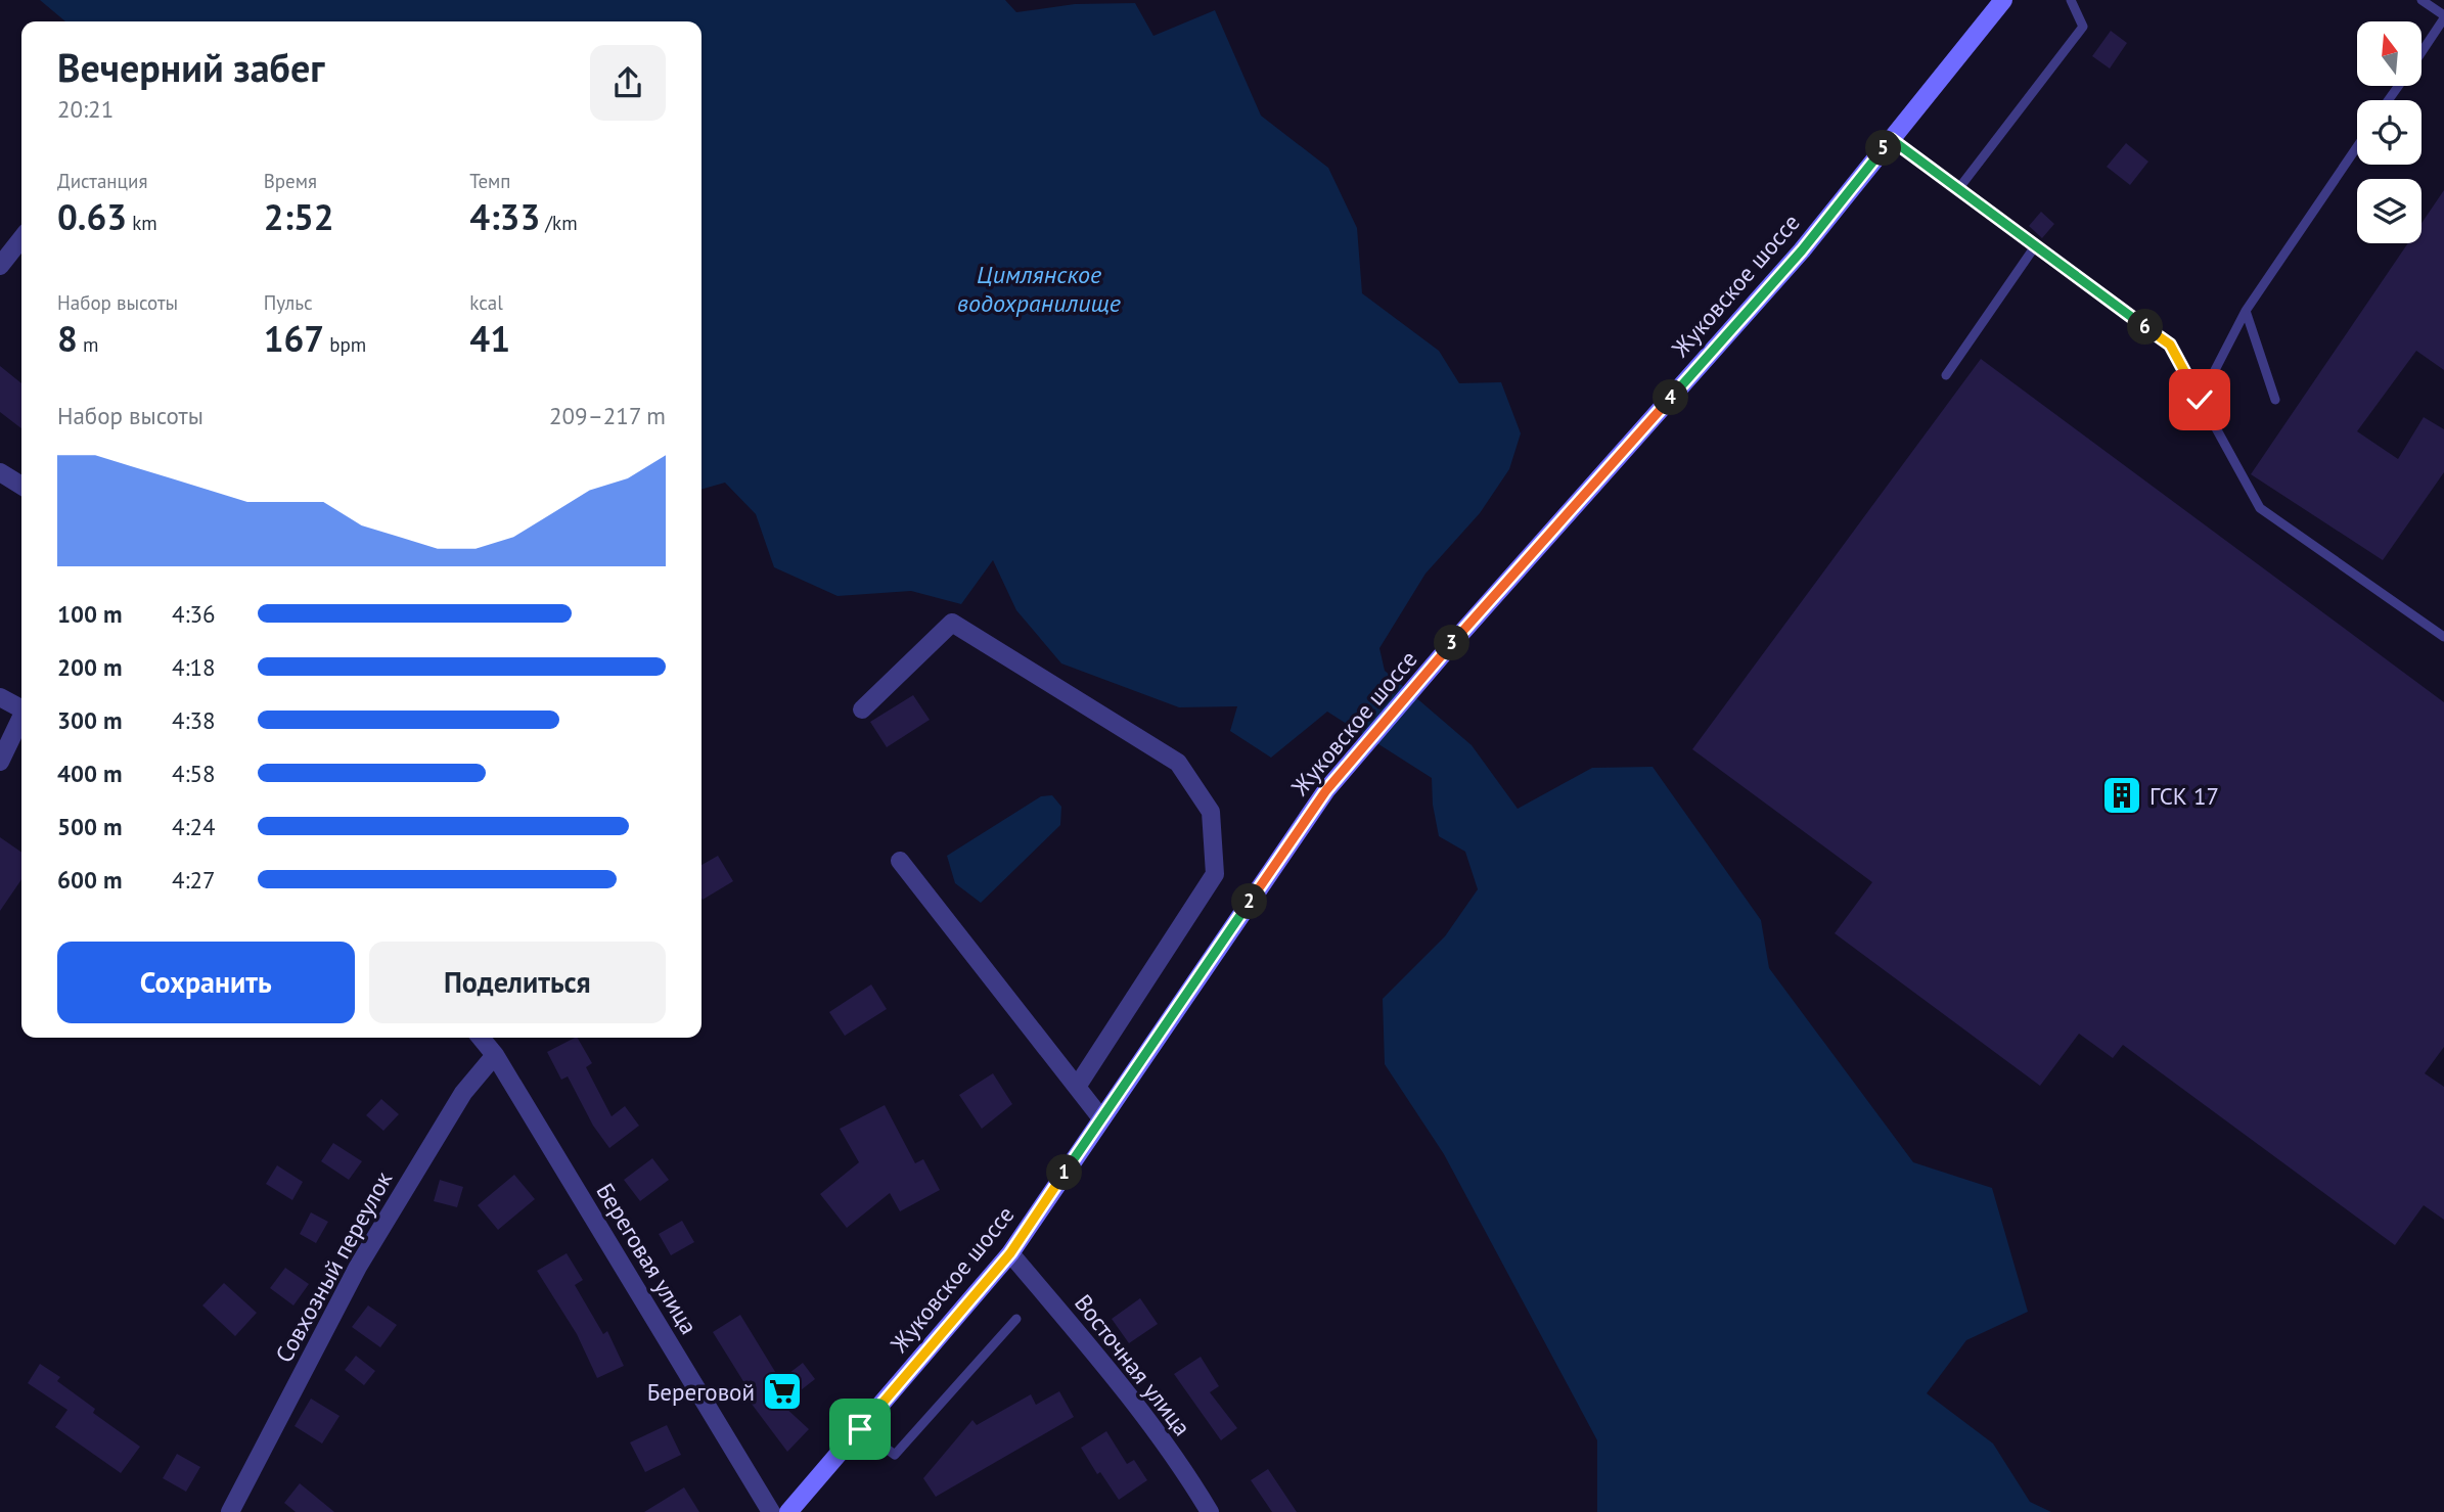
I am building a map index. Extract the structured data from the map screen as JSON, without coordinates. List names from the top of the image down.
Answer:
{
  "streets": {
    "main road": ["Жуковское шоссе"],
    "street": ["Береговая улица", "Совхозный переулок", "Восточная улица"]
  },
  "crossings": [
    ["Жуковское шоссе", "Восточная улица"],
    ["Береговая улица", "Совхозный переулок"]
  ],
  "water": ["Цимлянское водохранилище"],
  "places": {
    "building": ["ГСК 17"],
    "supermarket": ["Береговой"]
  },
  "north": "top",
  "page": {
    "heading": ["Вечерний забег", "20:21"],
    "pins": [
      "5",
      "6",
      "4",
      "3",
      "2",
      "1"
    ],
    "stats": [
      ["Дистанция", "0.63 km"],
      ["Время", "2:52"],
      ["Темп", "4:33 /km"],
      ["Набор высоты", "8 m"],
      ["Пульс", "167 bpm"],
      ["kcal", "41"]
    ],
    "chart": ["Набор высоты", "209–217 m"],
    "list": [
      {
        "name": "100 m",
        "note": "4:36"
      },
      {
        "name": "200 m",
        "note": "4:18"
      },
      {
        "name": "300 m",
        "note": "4:38"
      },
      {
        "name": "400 m",
        "note": "4:58"
      },
      {
        "name": "500 m",
        "note": "4:24"
      },
      {
        "name": "600 m",
        "note": "4:27"
      }
    ],
    "buttons": ["Сохранить", "Поделиться"]
  }
}
